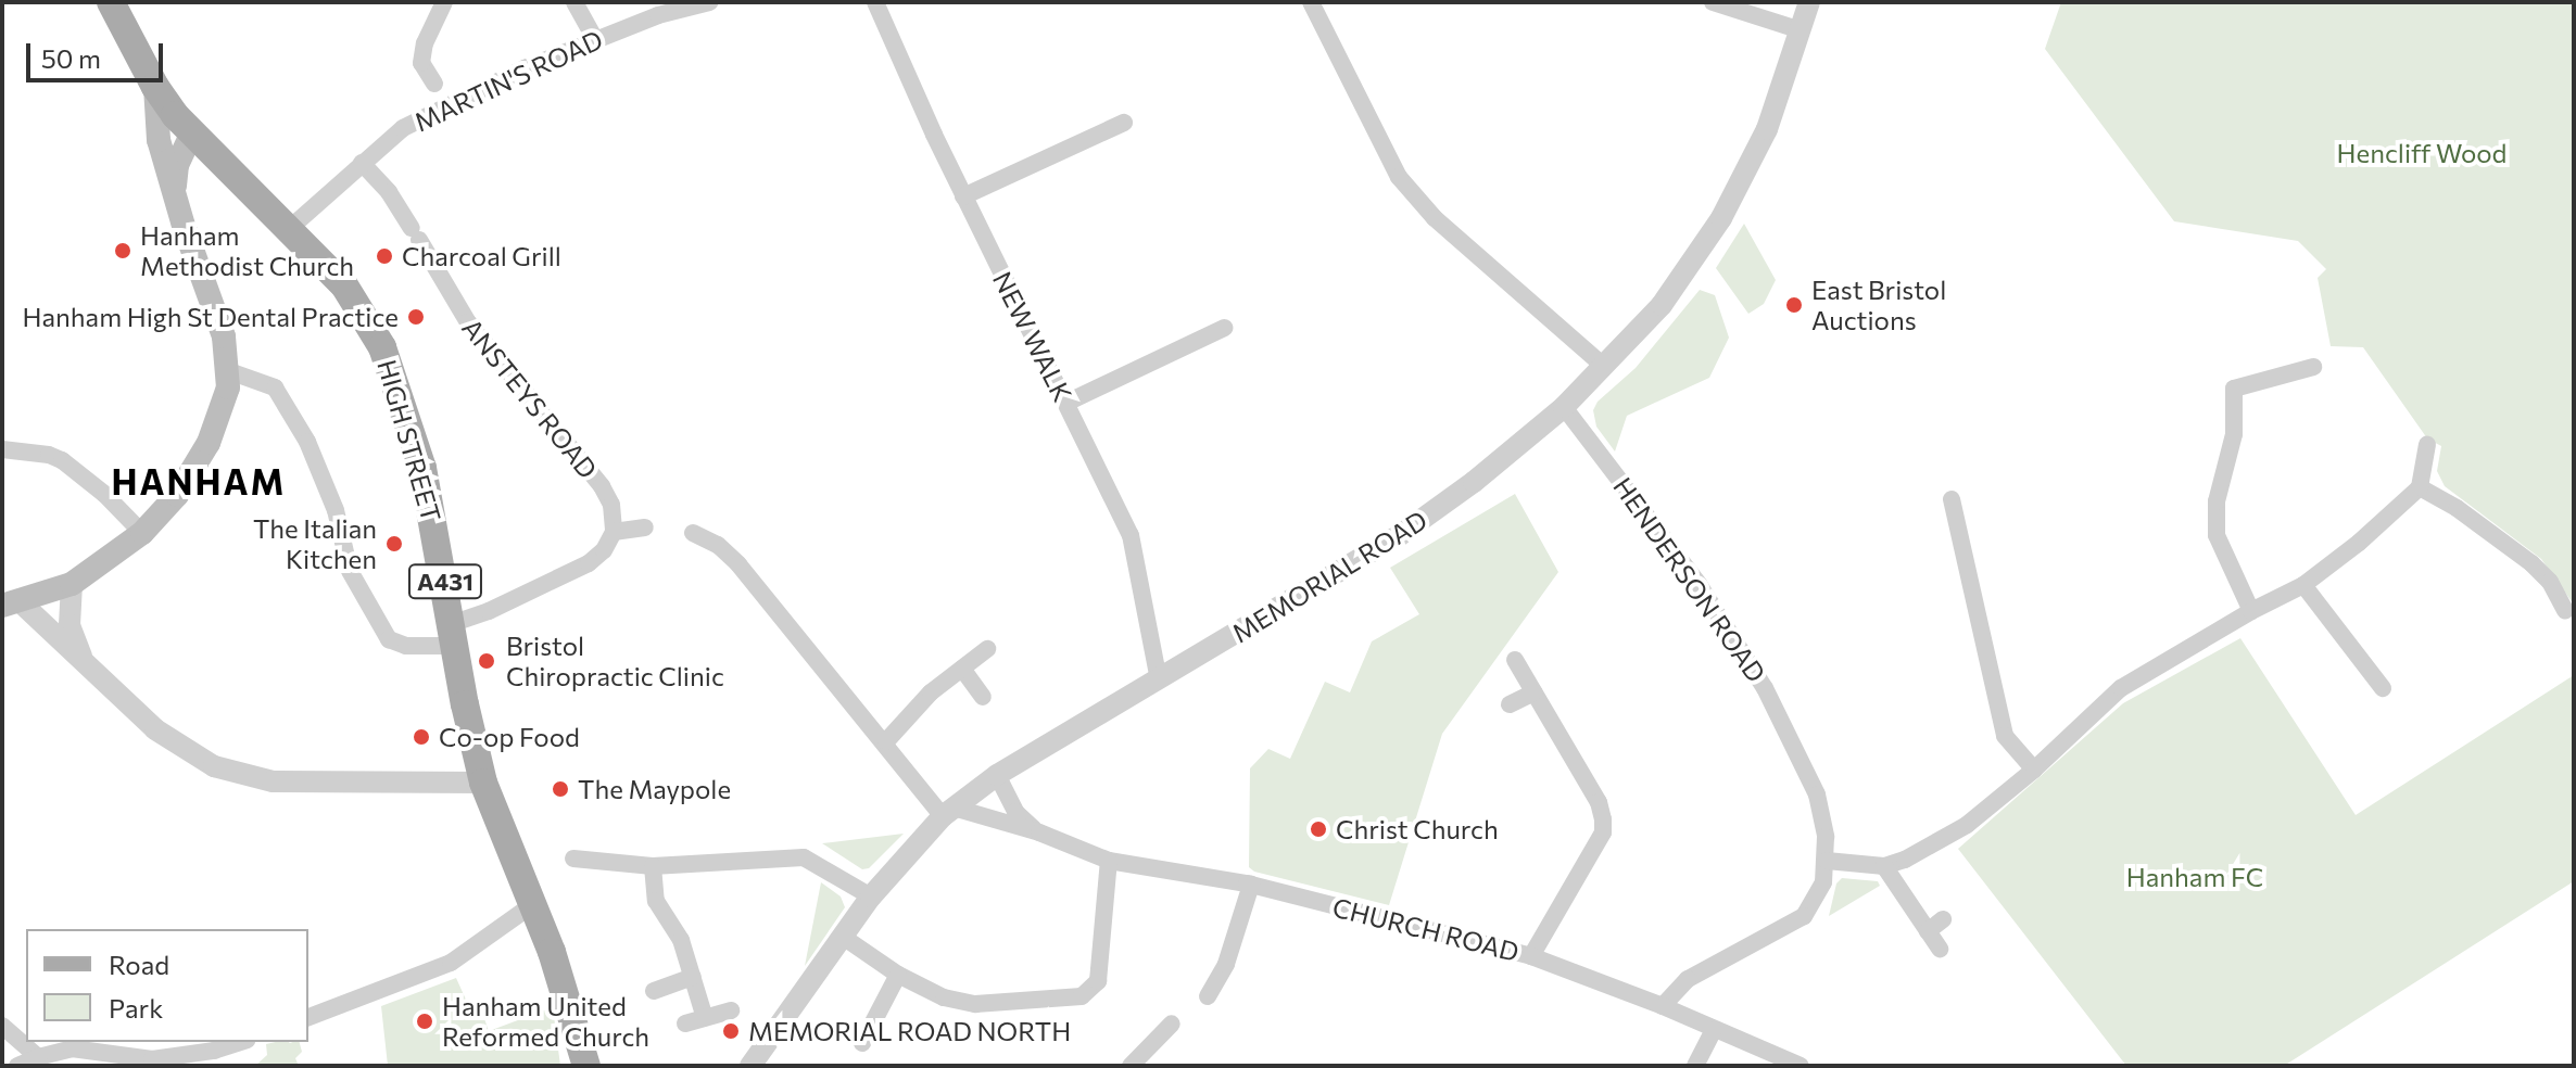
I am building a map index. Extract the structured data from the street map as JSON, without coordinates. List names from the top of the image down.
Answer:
{
  "streets": {
    "main road": ["HIGH STREET", "A431"],
    "street": [
      "MARTIN'S ROAD",
      "NEW WALK",
      "ANSTEYS ROAD",
      "MEMORIAL ROAD",
      "HENDERSON ROAD",
      "CHURCH ROAD"
    ]
  },
  "crossings": [
    ["MARTIN'S ROAD", "ANSTEYS ROAD"],
    ["MARTIN'S ROAD", "HIGH STREET"],
    ["NEW WALK", "MEMORIAL ROAD"],
    ["MEMORIAL ROAD", "HENDERSON ROAD"],
    ["MEMORIAL ROAD", "CHURCH ROAD"]
  ],
  "districts": ["HANHAM"],
  "parks": ["Hencliff Wood", "Hanham FC"],
  "places": [
    "Hanham Methodist Church",
    "Charcoal Grill",
    "East Bristol Auctions",
    "Hanham High St Dental Practice",
    "The Italian Kitchen",
    "Bristol Chiropractic Clinic",
    "Co-op Food",
    "The Maypole",
    "Christ Church",
    "Hanham United Reformed Church",
    "MEMORIAL ROAD NORTH"
  ],
  "legend": ["Road", "Park"],
  "scale_bar": "50 m"
}
